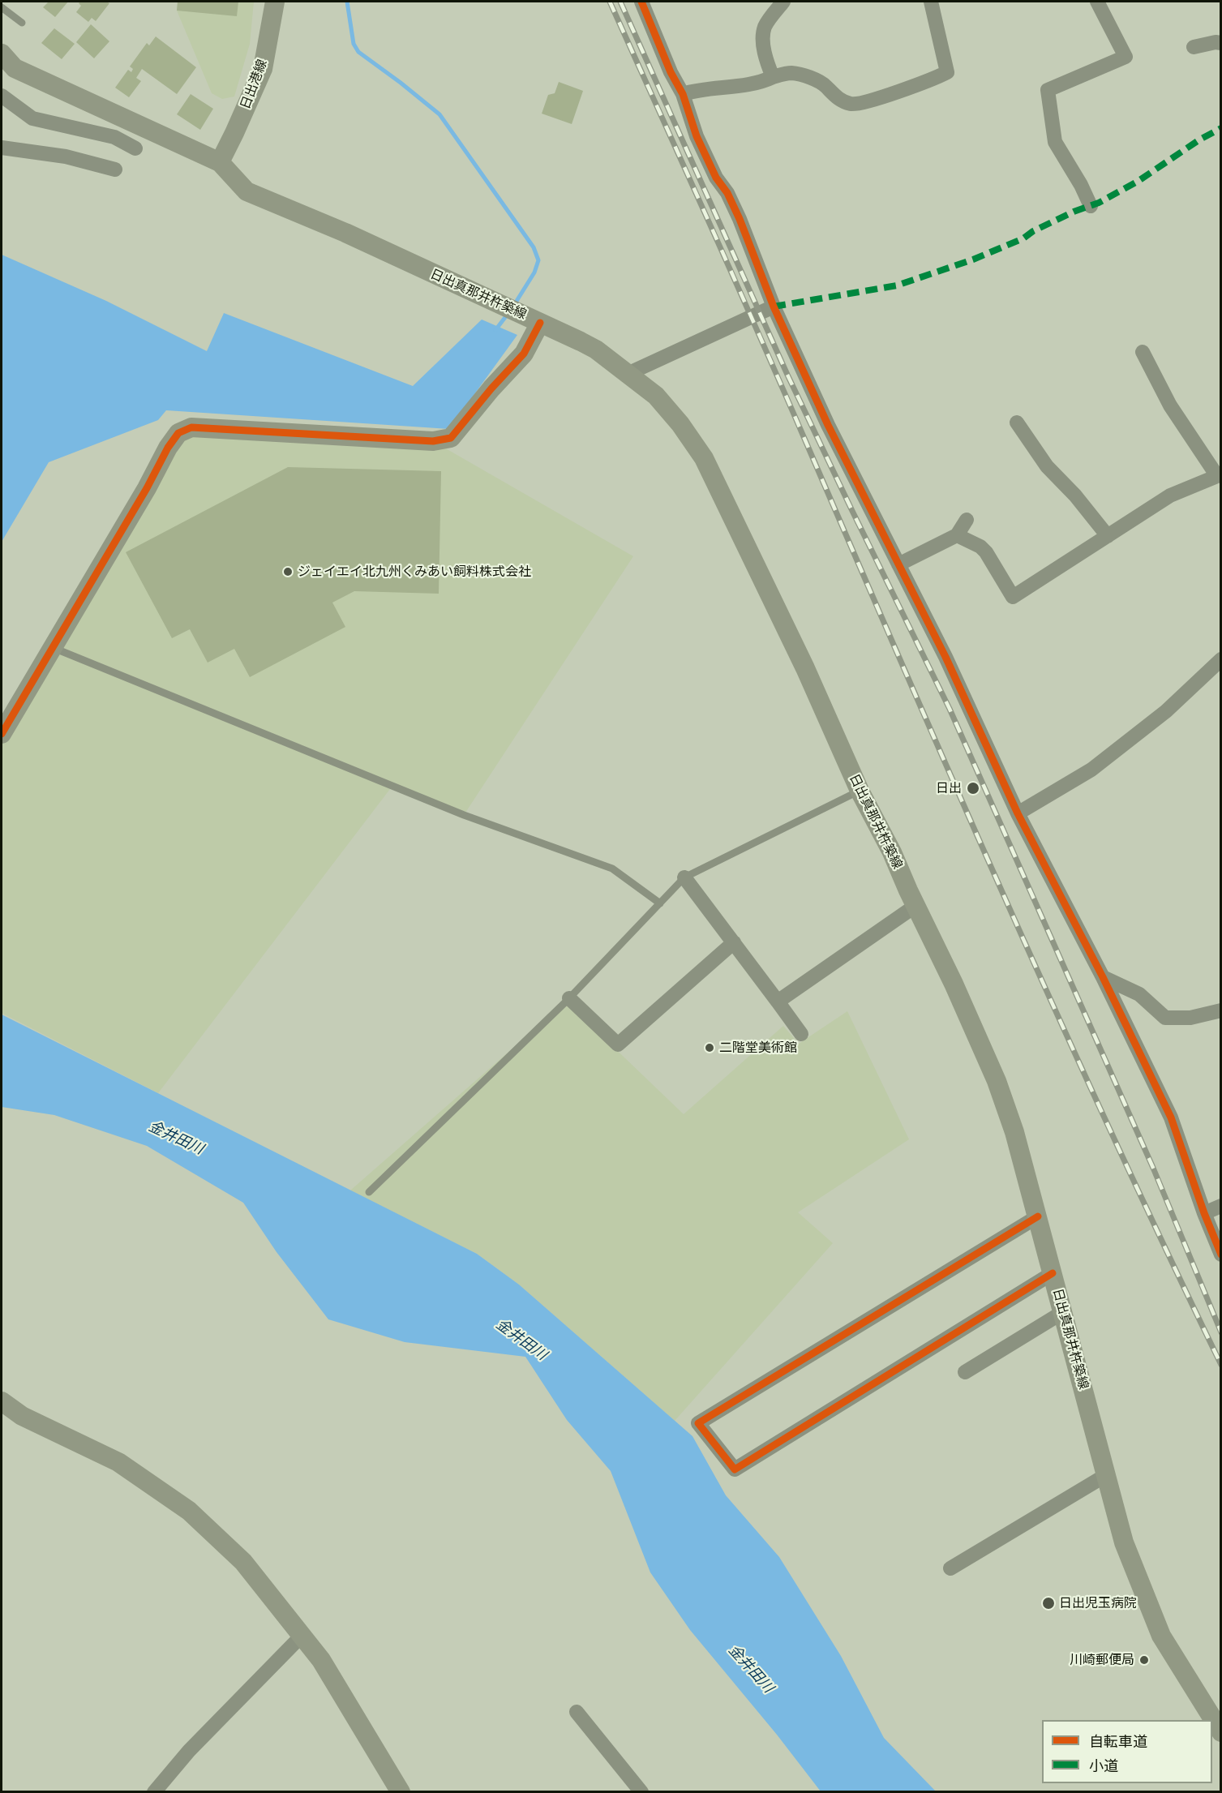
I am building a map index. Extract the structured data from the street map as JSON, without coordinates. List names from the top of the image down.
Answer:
{
  "streets": {
    "main road": ["日出港線", "日出真那井杵築線"]
  },
  "crossings": [
    ["日出港線", "日出真那井杵築線"]
  ],
  "water": ["金井田川"],
  "places": [
    "ジェイエイ北九州くみあい飼料株式会社",
    "日出",
    "二階堂美術館",
    "日出児玉病院",
    "川崎郵便局"
  ],
  "legend": ["自転車道", "小道"]
}
